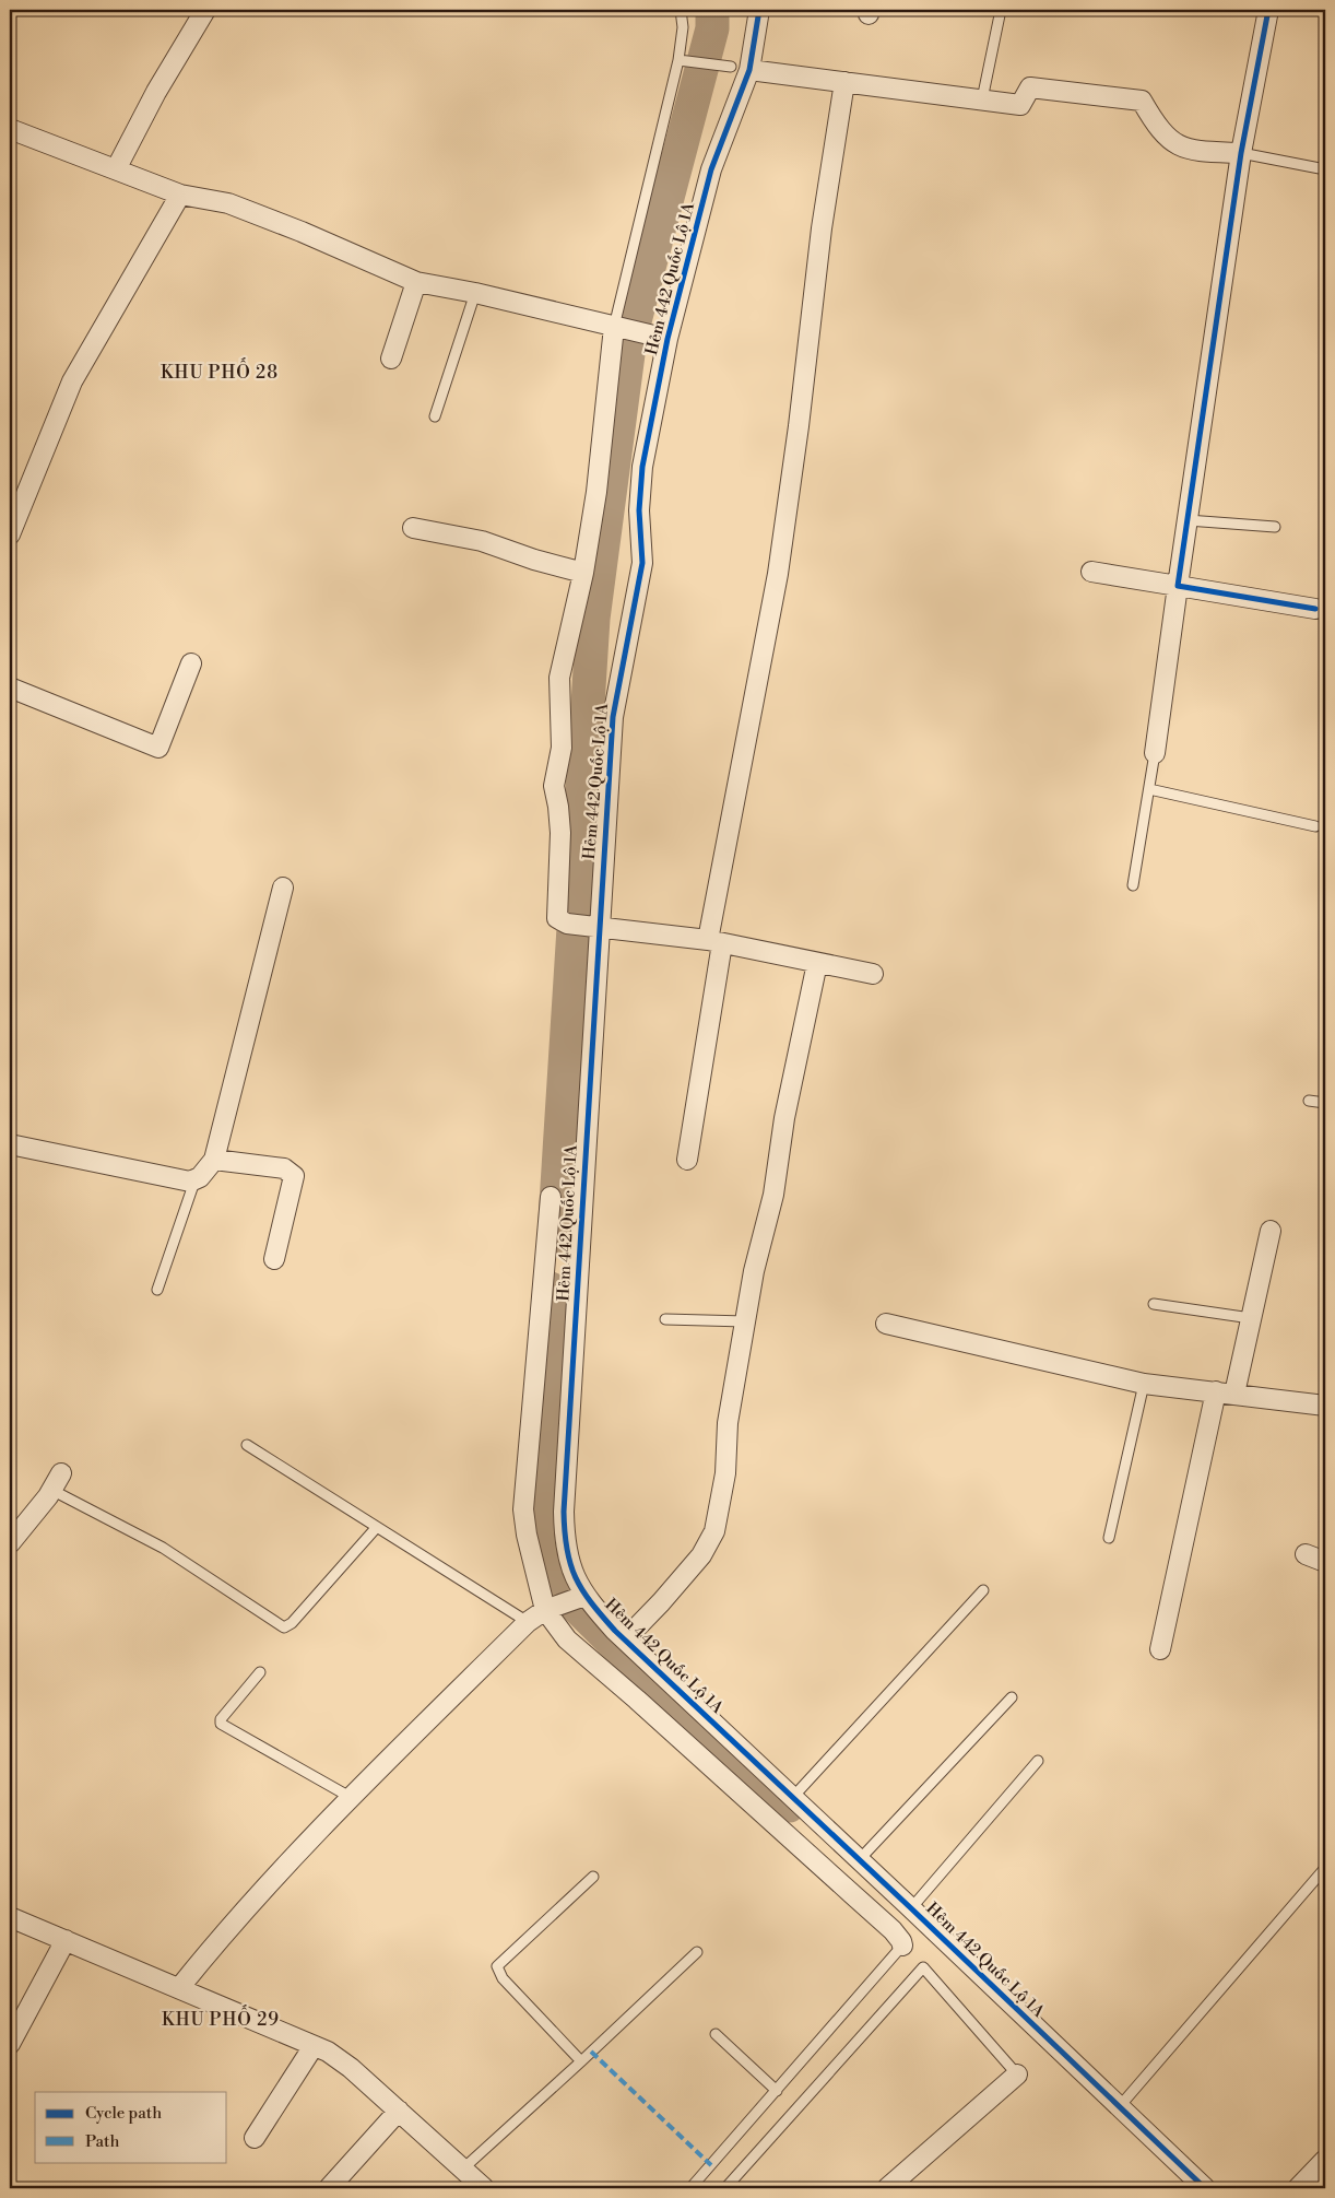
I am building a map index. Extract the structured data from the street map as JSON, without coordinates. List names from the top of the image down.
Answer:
{
  "streets": {
    "street": ["Hẻm 442 Quốc Lộ 1A"]
  },
  "districts": ["KHU PHỐ 28", "KHU PHỐ 29"],
  "legend": ["Cycle path", "Path"]
}
